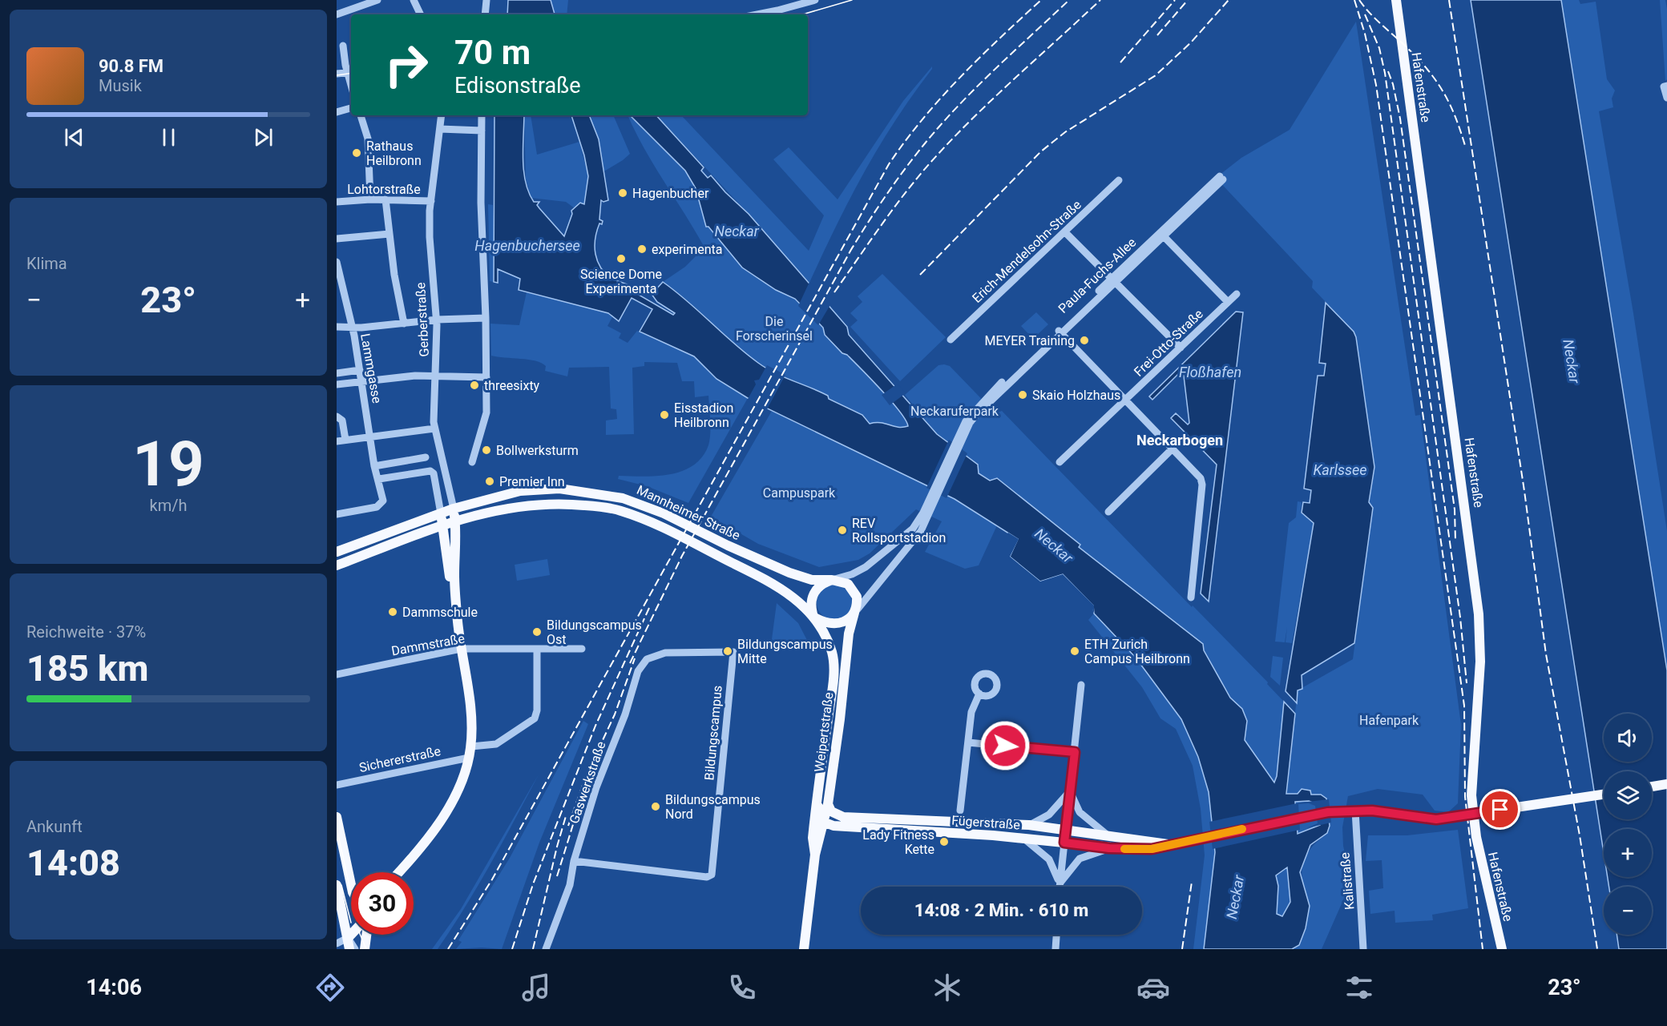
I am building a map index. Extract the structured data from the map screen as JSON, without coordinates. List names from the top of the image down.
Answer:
{
  "streets": {
    "main road": [
      "Hafenstraße",
      "Mannheimer Straße",
      "Weipertstraße",
      "Fügerstraße"
    ],
    "street": [
      "Lohtorstraße",
      "Erich-Mendelsohn-Straße",
      "Paula-Fuchs-Allee",
      "Gerberstraße",
      "Frei-Otto-Straße",
      "Lammgasse",
      "Dammstraße",
      "Bildungscampus",
      "Sichererstraße",
      "Gaswerkstraße",
      "Kalistraße"
    ]
  },
  "crossings": [
    ["Lohtorstraße", "Gerberstraße"],
    ["Paula-Fuchs-Allee", "Mannheimer Straße"],
    ["Gerberstraße", "Mannheimer Straße"],
    ["Mannheimer Straße", "Weipertstraße"],
    ["Weipertstraße", "Fügerstraße"],
    ["Bildungscampus", "Gaswerkstraße"],
    ["Fügerstraße", "Kalistraße"]
  ],
  "districts": ["Neckarbogen"],
  "water": [
    "Neckar",
    "Hagenbuchersee",
    "Floßhafen",
    "Karlssee"
  ],
  "parks": [
    "Die Forscherinsel",
    "Neckaruferpark",
    "Campuspark",
    "Hafenpark"
  ],
  "places": [
    "Rathaus Heilbronn",
    "Hagenbucher",
    "experimenta",
    "Science Dome Experimenta",
    "MEYER Training",
    "threesixty",
    "Skaio Holzhaus",
    "Eisstadion Heilbronn",
    "Bollwerksturm",
    "Premier Inn",
    "REV Rollsportstadion",
    "Dammschule",
    "Bildungscampus Ost",
    "Bildungscampus Mitte",
    "ETH Zurich Campus Heilbronn",
    "Bildungscampus Nord",
    "Lady Fitness Kette"
  ],
  "page": {
    "turn": ["70 m", "Edisonstraße"],
    "song": ["90.8 FM", "Musik"],
    "tile": [
      "Klima",
      ["19", "km/h"],
      ["Reichweite · 37%", "185 km"],
      ["Ankunft", "14:08"]
    ],
    "heat": ["−", "23°", "+"],
    "map_buttons": ["+", "−"],
    "limit": "30",
    "trip": "14:08 · 2 Min. · 610 m",
    "tabs": ["14:06", "23°"]
  }
}
